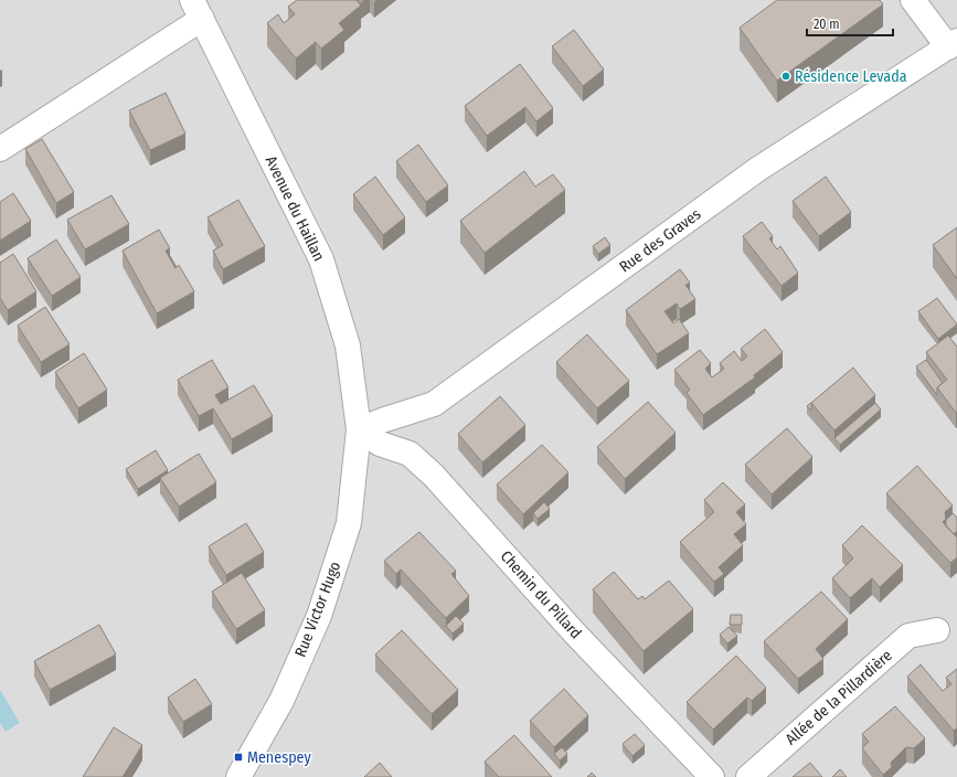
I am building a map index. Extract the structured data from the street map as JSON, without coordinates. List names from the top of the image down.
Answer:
{
  "streets": {
    "street": [
      "Avenue du Haillan",
      "Rue des Graves",
      "Chemin du Pillard",
      "Rue Victor Hugo",
      "Allée de la Pillardière"
    ]
  },
  "crossings": [
    ["Avenue du Haillan", "Rue des Graves"],
    ["Avenue du Haillan", "Chemin du Pillard"],
    ["Avenue du Haillan", "Rue Victor Hugo"],
    ["Rue des Graves", "Chemin du Pillard"],
    ["Rue des Graves", "Rue Victor Hugo"],
    ["Chemin du Pillard", "Rue Victor Hugo"]
  ],
  "places": {
    "other": ["Résidence Levada"],
    "transit": ["Menespey"]
  },
  "scale_bar": "20 m"
}
